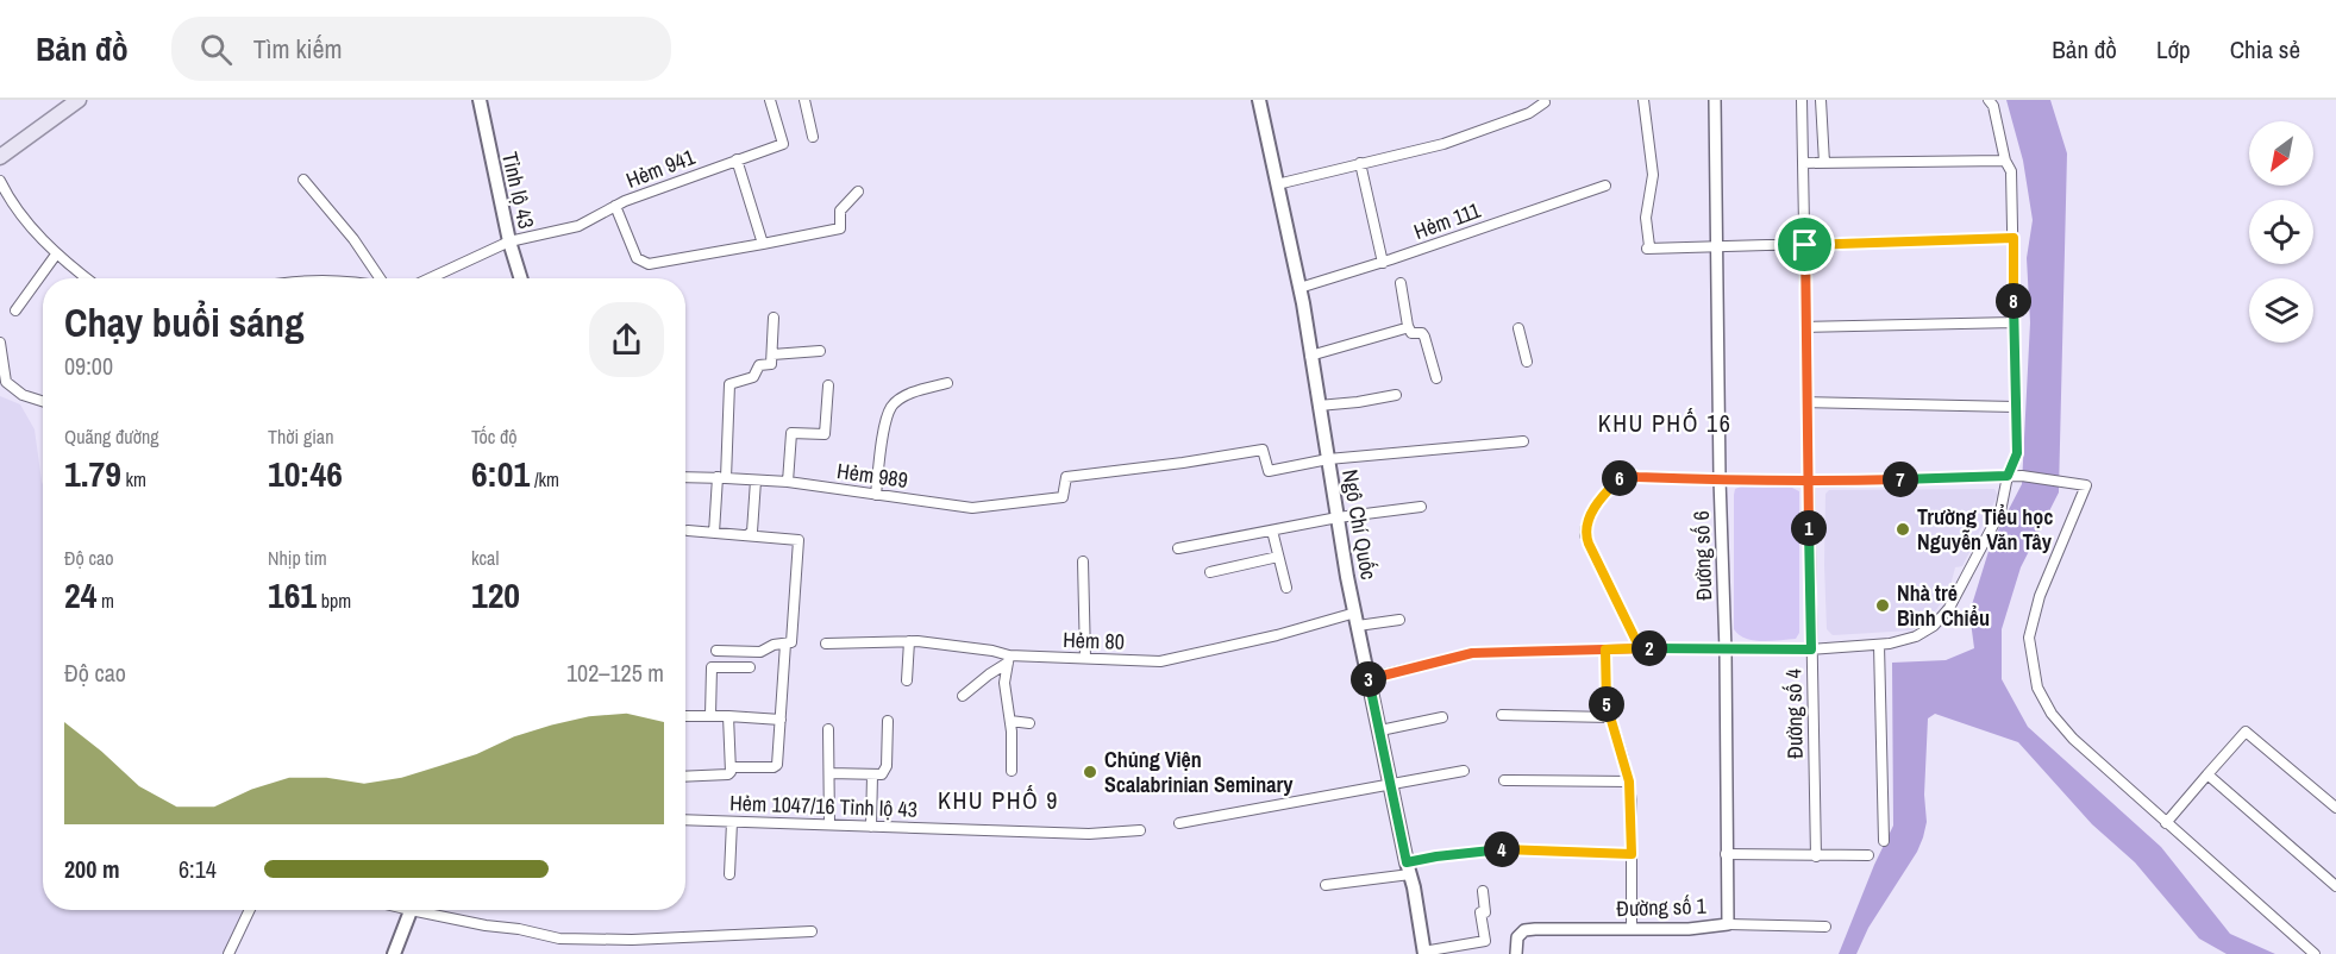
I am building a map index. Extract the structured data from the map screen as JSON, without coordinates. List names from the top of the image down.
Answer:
{
  "streets": {
    "main road": ["Tỉnh lộ 43", "Ngô Chí Quốc"],
    "street": [
      "Hẻm 941",
      "Hẻm 111",
      "Hẻm 989",
      "Đường số 6",
      "Hẻm 80",
      "Đường số 4",
      "Hẻm 1047/16 Tỉnh lộ 43",
      "Đường số 1"
    ]
  },
  "crossings": [
    ["Hẻm 941", "Tỉnh lộ 43"],
    ["Hẻm 111", "Ngô Chí Quốc"],
    ["Hẻm 989", "Ngô Chí Quốc"],
    ["Ngô Chí Quốc", "Hẻm 80"],
    ["Đường số 6", "Đường số 1"]
  ],
  "districts": ["KHU PHỐ 16", "KHU PHỐ 9"],
  "places": ["Trường Tiểu học Nguyễn Văn Tây", "Nhà trẻ Bình Chiểu", "Chủng Viện Scalabrinian Seminary"],
  "north": "bottom left",
  "page": {
    "header": "Bản đồ",
    "search": "Tìm kiếm",
    "nav": ["Bản đồ", "Lớp", "Chia sẻ"],
    "heading": ["Chạy buổi sáng", "09:00"],
    "pins": [
      "8",
      "6",
      "7",
      "1",
      "2",
      "3",
      "5",
      "4"
    ],
    "stats": [
      ["Quãng đường", "1.79 km"],
      ["Thời gian", "10:46"],
      ["Tốc độ", "6:01 /km"],
      ["Độ cao", "24 m"],
      ["Nhịp tim", "161 bpm"],
      ["kcal", "120"]
    ],
    "chart": ["Độ cao", "102–125 m"],
    "list": [
      {
        "name": "200 m",
        "note": "6:14"
      }
    ]
  }
}
